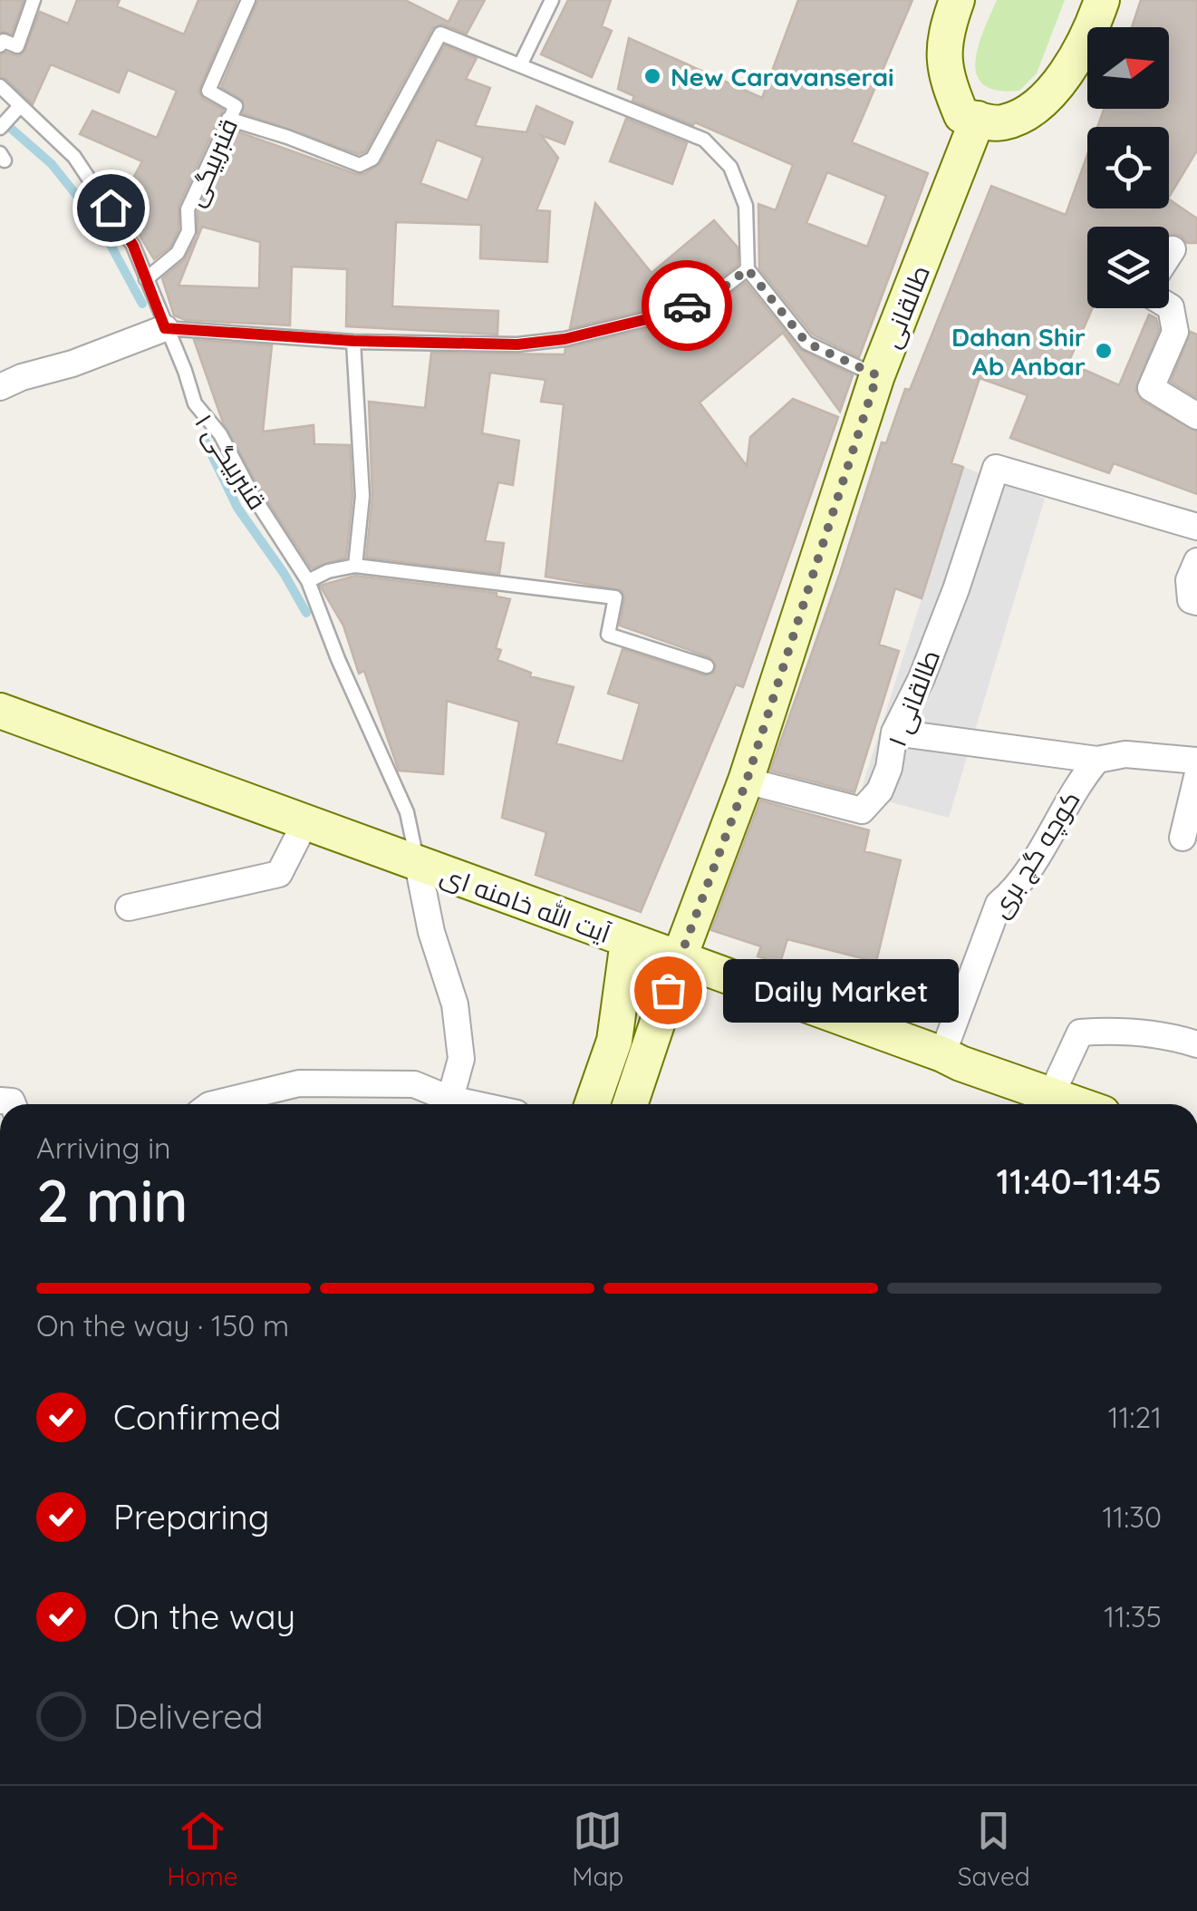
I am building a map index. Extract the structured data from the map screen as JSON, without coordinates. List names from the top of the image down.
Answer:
{
  "streets": {
    "main road": ["طالقانی", "آیت الله خامنه ای"],
    "street": ["طالقانی ۱", "کوچه گچ بری"],
    "lane": ["قنبربیگی", "قنبربیگی ۱"]
  },
  "crossings": [
    ["قنبربیگی", "قنبربیگی ۱"],
    ["طالقانی", "طالقانی ۱"],
    ["طالقانی", "آیت الله خامنه ای"],
    ["قنبربیگی ۱", "آیت الله خامنه ای"],
    ["کوچه گچ بری", "آیت الله خامنه ای"]
  ],
  "places": ["New Caravanserai", "Dahan Shir Ab Anbar", "Daily Market"],
  "north": "right",
  "page": {
    "bubble": "Daily Market",
    "heading": ["2 min", "Arriving in", "11:40–11:45"],
    "bar": "On the way · 150 m",
    "list": [
      ["Confirmed", "11:21"],
      ["Preparing", "11:30"],
      ["On the way", "11:35"],
      "Delivered"
    ],
    "tabs": ["Home", "Map", "Saved"]
  }
}
